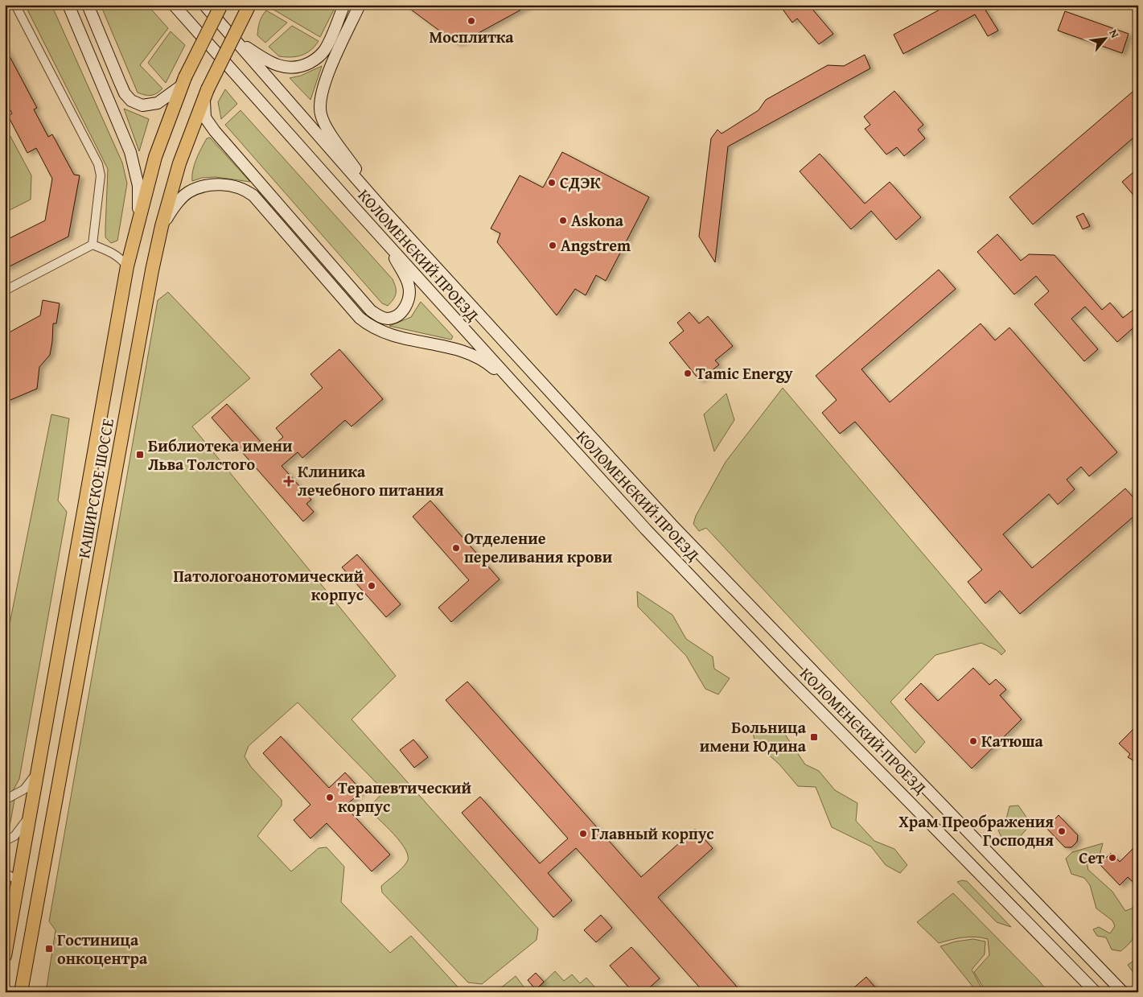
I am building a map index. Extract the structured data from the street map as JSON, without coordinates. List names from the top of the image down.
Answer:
{
  "streets": {
    "main road": ["КОЛОМЕНСКИЙ ПРОЕЗД", "КАШИРСКОЕ ШОССЕ"]
  },
  "places": {
    "other": [
      "Мосплитка",
      "СДЭК",
      "Askona",
      "Angstrem",
      "Tamic Energy",
      "Отделение переливания крови",
      "Патологоанотомический корпус",
      "Катюша",
      "Терапевтический корпус",
      "Храм Преображения Господня",
      "Главный корпус",
      "Сет"
    ],
    "transit": ["Библиотека имени Льва Толстого", "Больница имени Юдина", "Гостиница онкоцентра"],
    "health": ["Клиника лечебного питания"]
  },
  "north": "top right"
}
